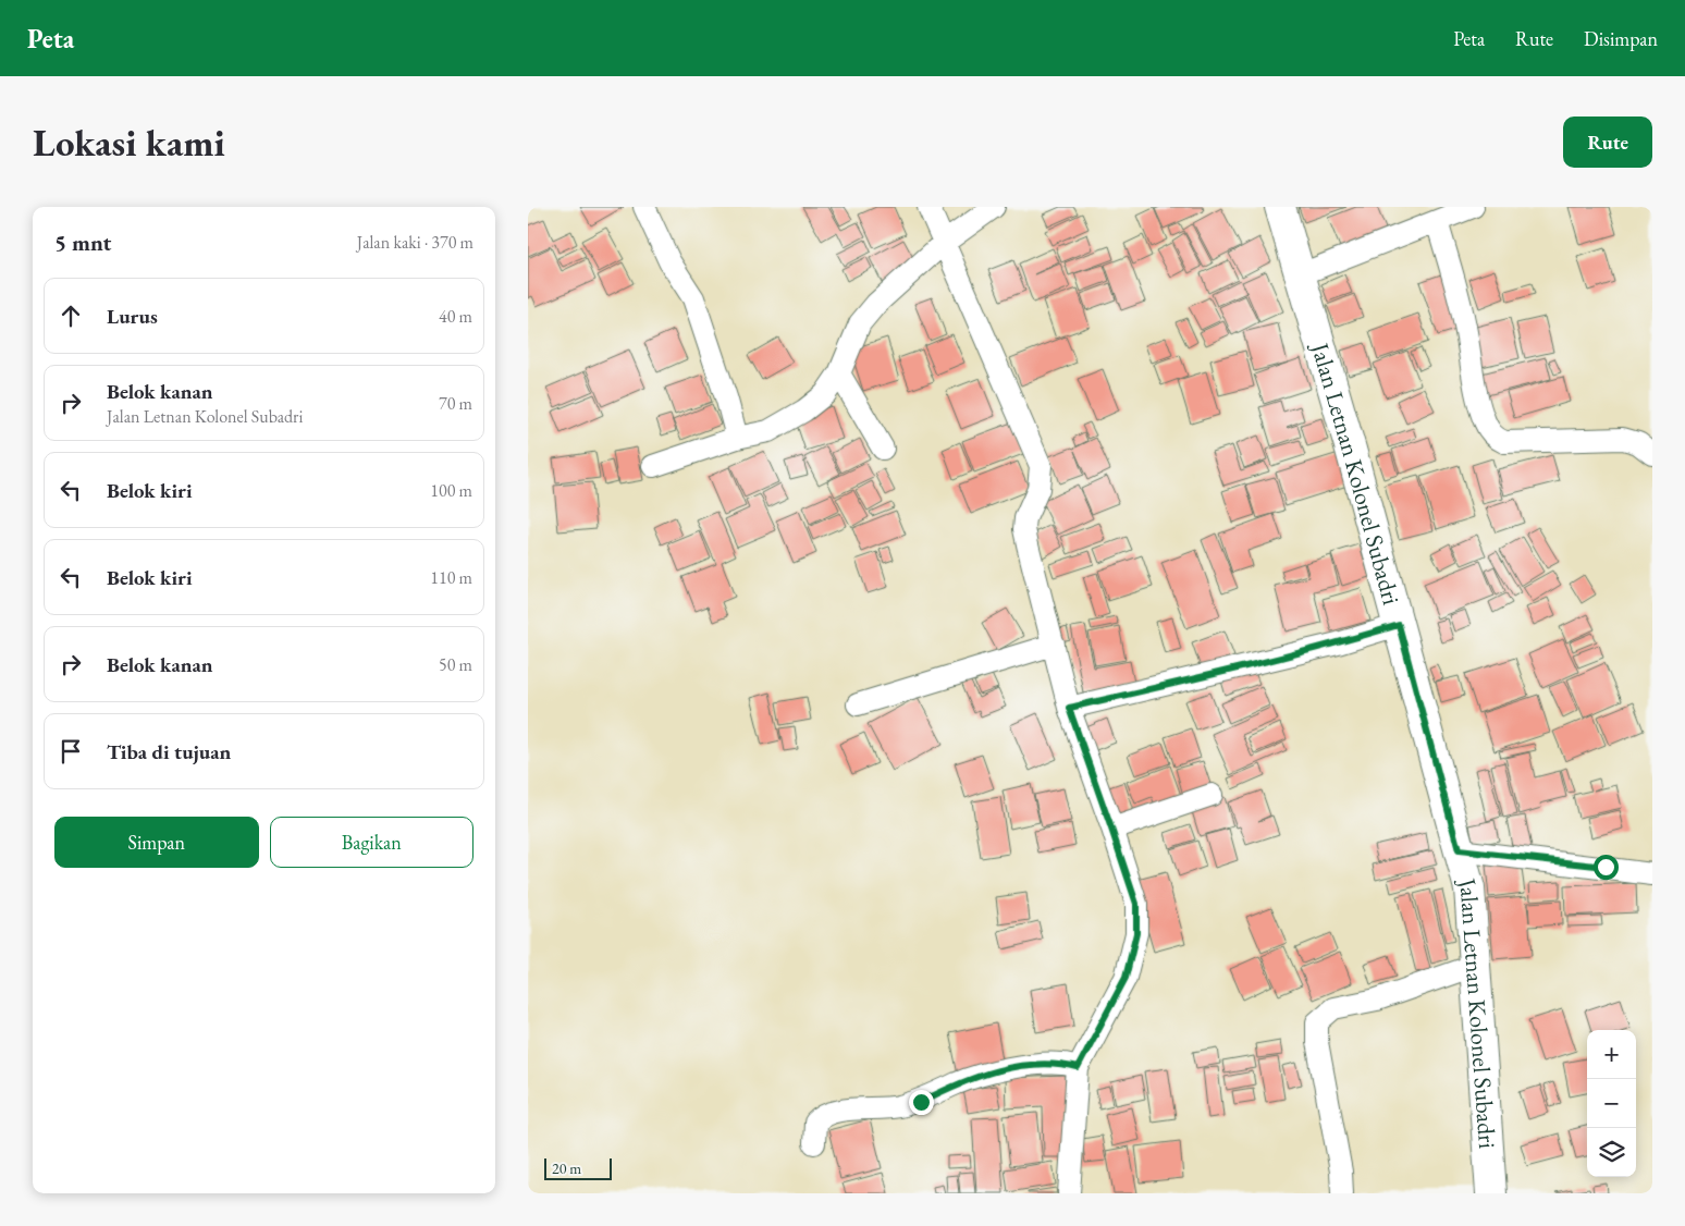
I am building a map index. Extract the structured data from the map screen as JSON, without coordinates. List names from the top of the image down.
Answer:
{
  "streets": {
    "main road": ["Jalan Letnan Kolonel Subadri"]
  },
  "scale_bar": "20 m",
  "page": {
    "header": "Peta",
    "nav": ["Peta", "Rute", "Disimpan"],
    "buttons": [
      "Rute",
      ["Simpan", "Bagikan"]
    ],
    "title": "Lokasi kami",
    "heading": ["5 mnt", "Jalan kaki · 370 m"],
    "list": [
      ["Lurus", "40 m"],
      ["Belok kanan", "Jalan Letnan Kolonel Subadri", "70 m"],
      ["Belok kiri", "100 m"],
      ["Belok kiri", "110 m"],
      ["Belok kanan", "50 m"],
      "Tiba di tujuan"
    ],
    "map_buttons": ["+", "−"],
    "scale": "20 m"
  }
}
